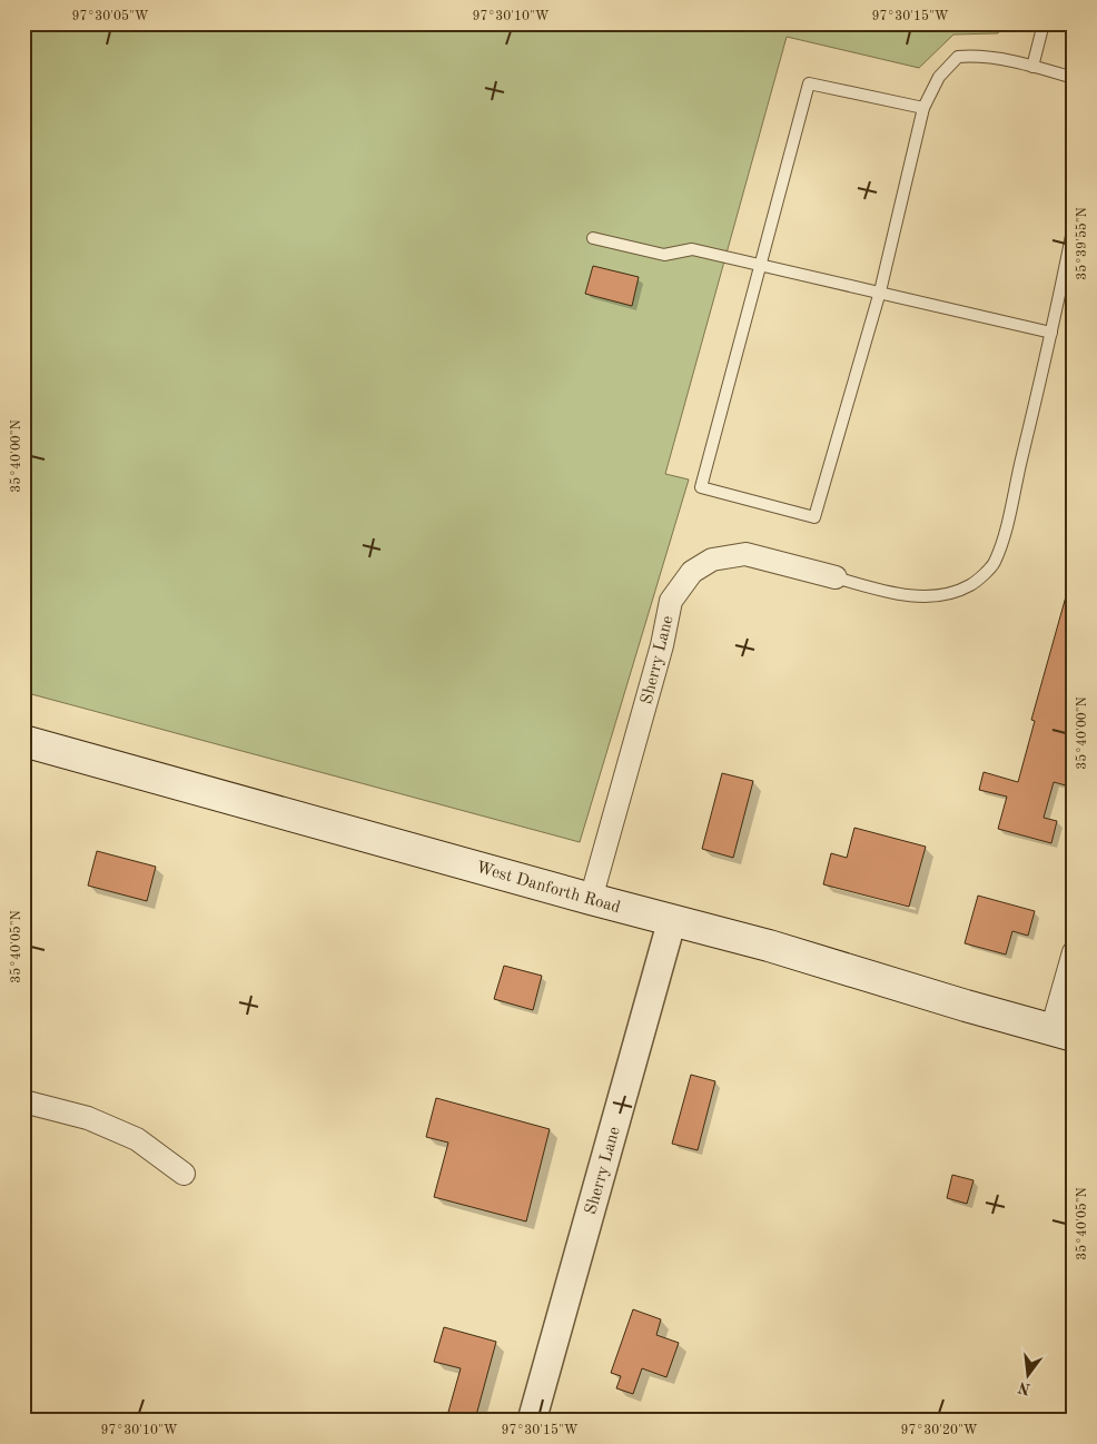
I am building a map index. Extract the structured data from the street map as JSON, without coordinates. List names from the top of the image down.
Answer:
{
  "streets": {
    "main road": ["West Danforth Road"],
    "street": ["Sherry Lane"]
  },
  "crossings": [
    ["Sherry Lane", "West Danforth Road"]
  ],
  "north": "bottom",
  "coordinates": [
    "97°30'05\"W",
    "97°30'10\"W",
    "97°30'15\"W",
    "35°39'55\"N",
    "35°40'00\"N",
    "35°40'05\"N",
    "97°30'20\"W"
  ]
}
